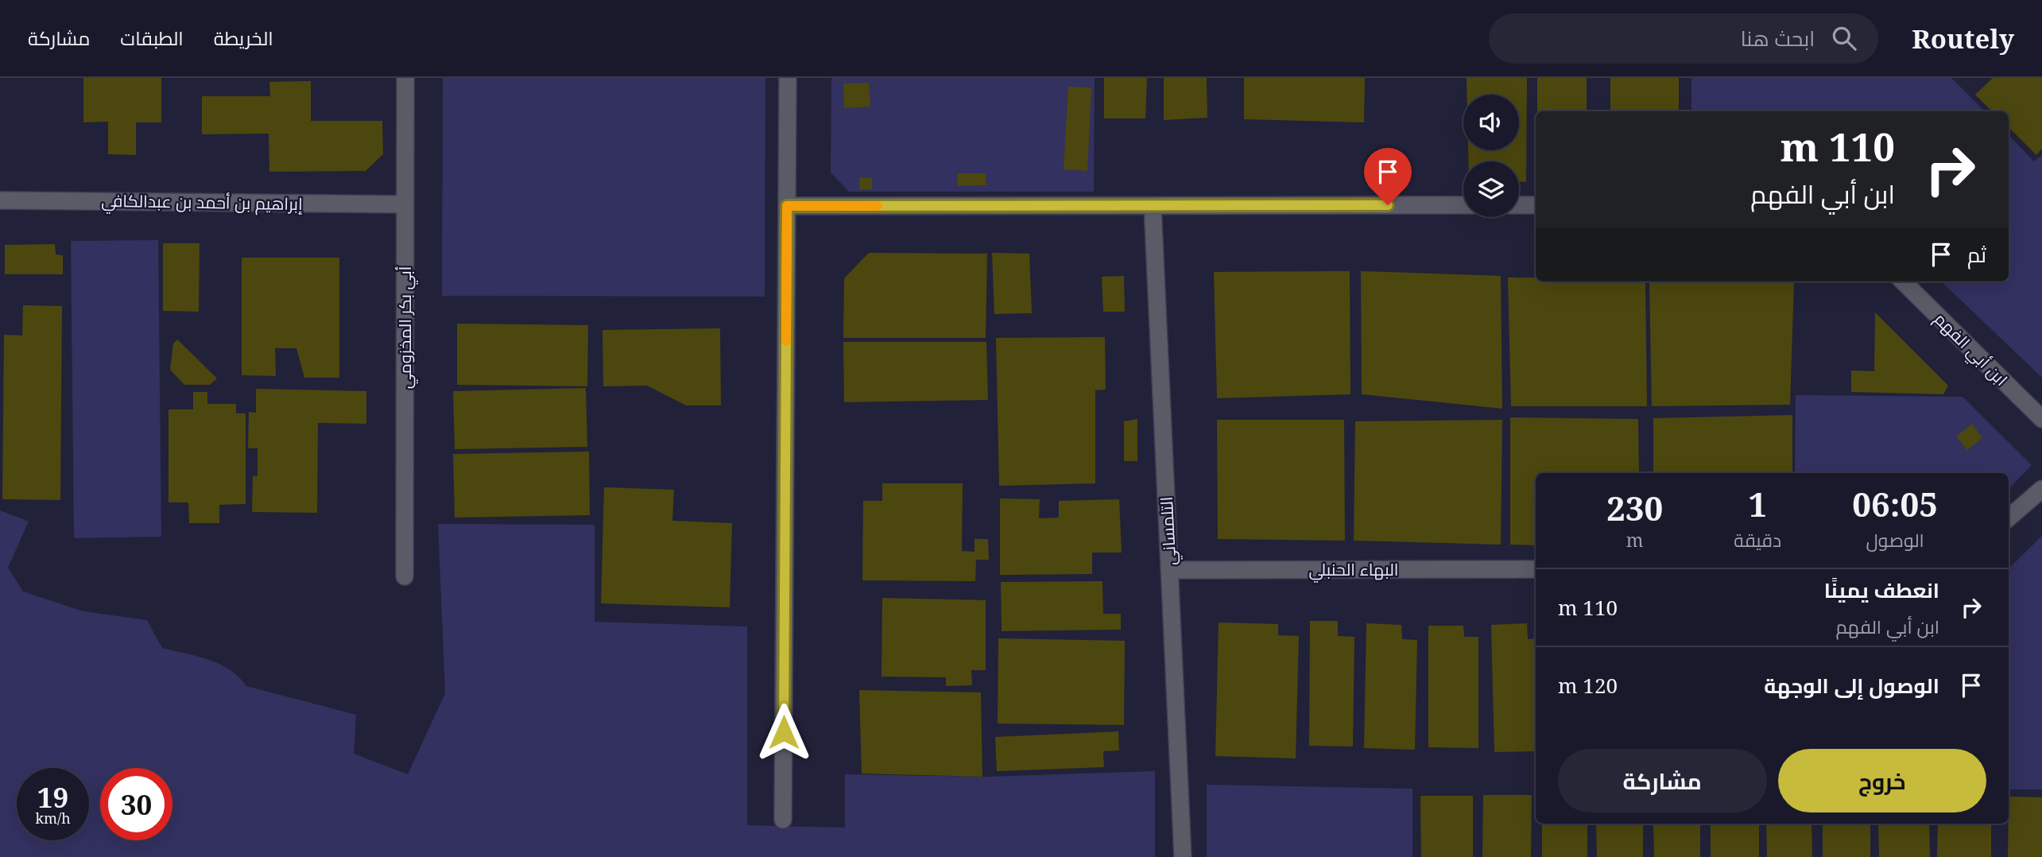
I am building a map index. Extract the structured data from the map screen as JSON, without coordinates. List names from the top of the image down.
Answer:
{
  "streets": {
    "street": [
      "إبراهيم بن أحمد بن عبدالكافي",
      "أبي بكر المخزومي",
      "ابن أبي الفهم",
      "التلمساني",
      "البهاء الحنبلي"
    ]
  },
  "crossings": [
    ["إبراهيم بن أحمد بن عبدالكافي", "أبي بكر المخزومي"],
    ["التلمساني", "البهاء الحنبلي"]
  ],
  "page": {
    "header": "Routely",
    "search": "ابحث هنا",
    "nav": ["الخريطة", "الطبقات", "مشاركة"],
    "turn": ["110 m", "ابن أبي الفهم"],
    "then": "ثم",
    "eta": [
      "06:05",
      "الوصول",
      "1",
      "دقيقة",
      "230",
      "m"
    ],
    "list": [
      {
        "name": "انعطف يمينًا",
        "note": "ابن أبي الفهم",
        "value": "110 m"
      },
      {
        "name": "الوصول إلى الوجهة",
        "value": "120 m"
      }
    ],
    "buttons": ["خروج", "مشاركة"],
    "speed": "19 km/h",
    "limit": "30"
  }
}
